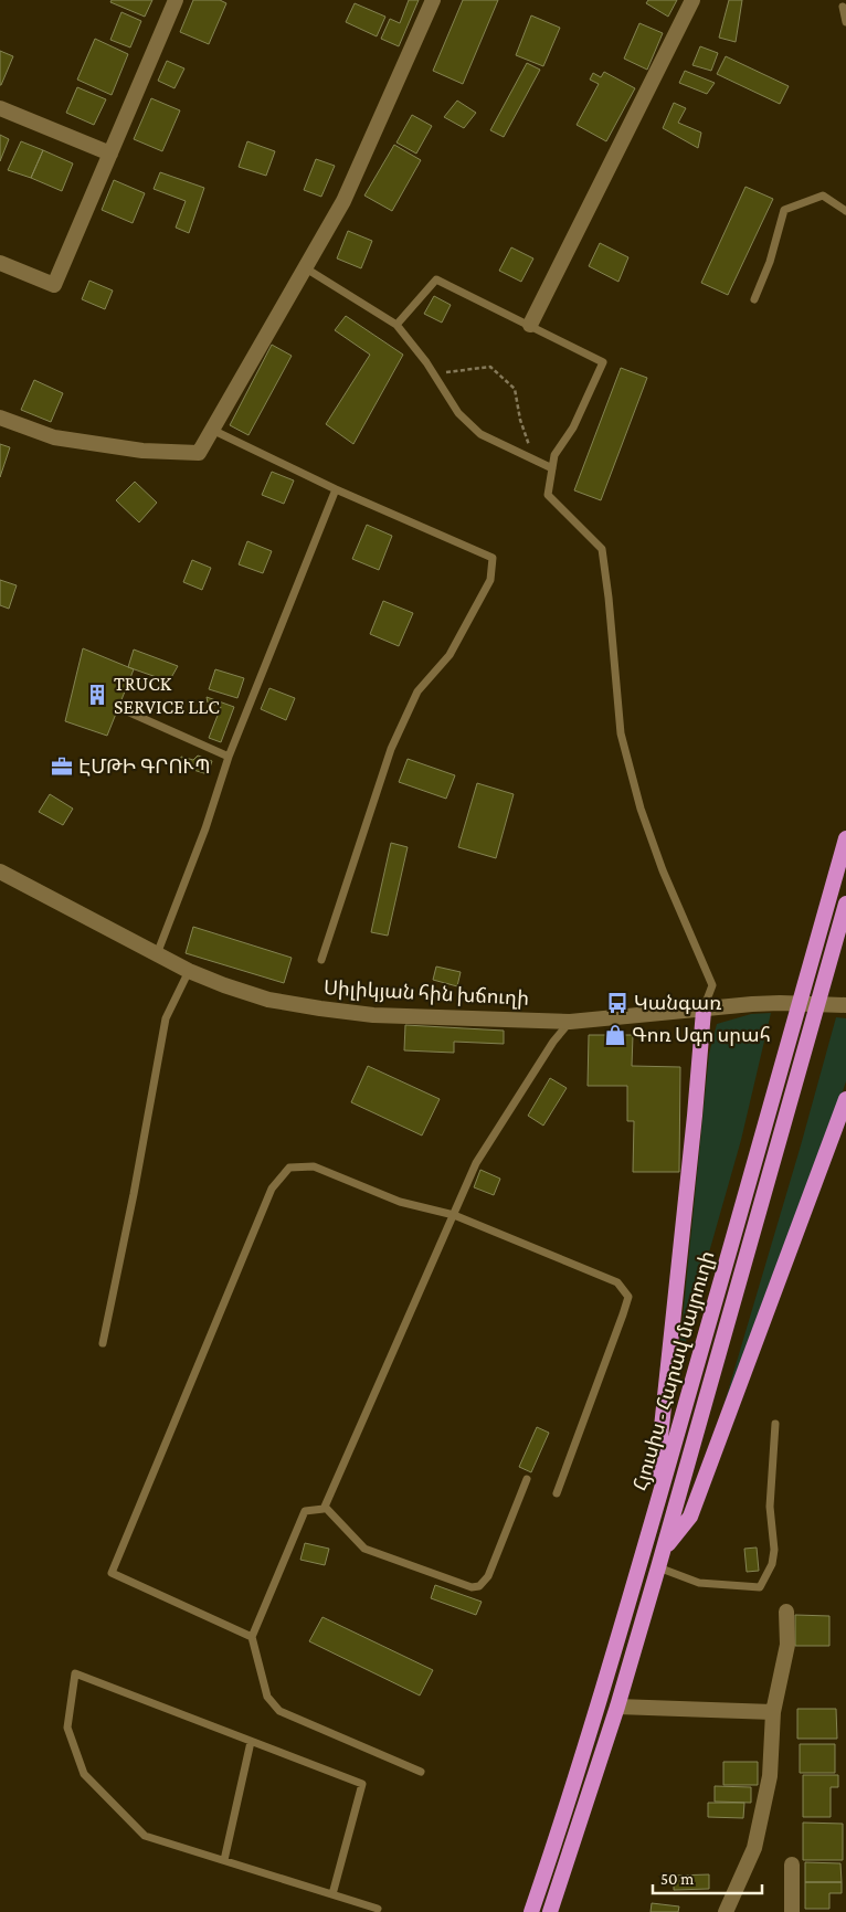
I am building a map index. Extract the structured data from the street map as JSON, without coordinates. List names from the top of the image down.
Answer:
{
  "streets": {
    "highway": ["Հյուսիս - Հարավ մայրուղի"],
    "street": ["Սիլիկյան հին խճուղի"]
  },
  "places": {
    "building": ["TRUCK SERVICE LLC"],
    "office": ["ԷՄԹԻ ԳՐՈՒՊ"],
    "bus stop": ["Կանգառ"],
    "shop": ["Գոռ Սգո սրահ"]
  },
  "scale_bar": "50 m"
}
